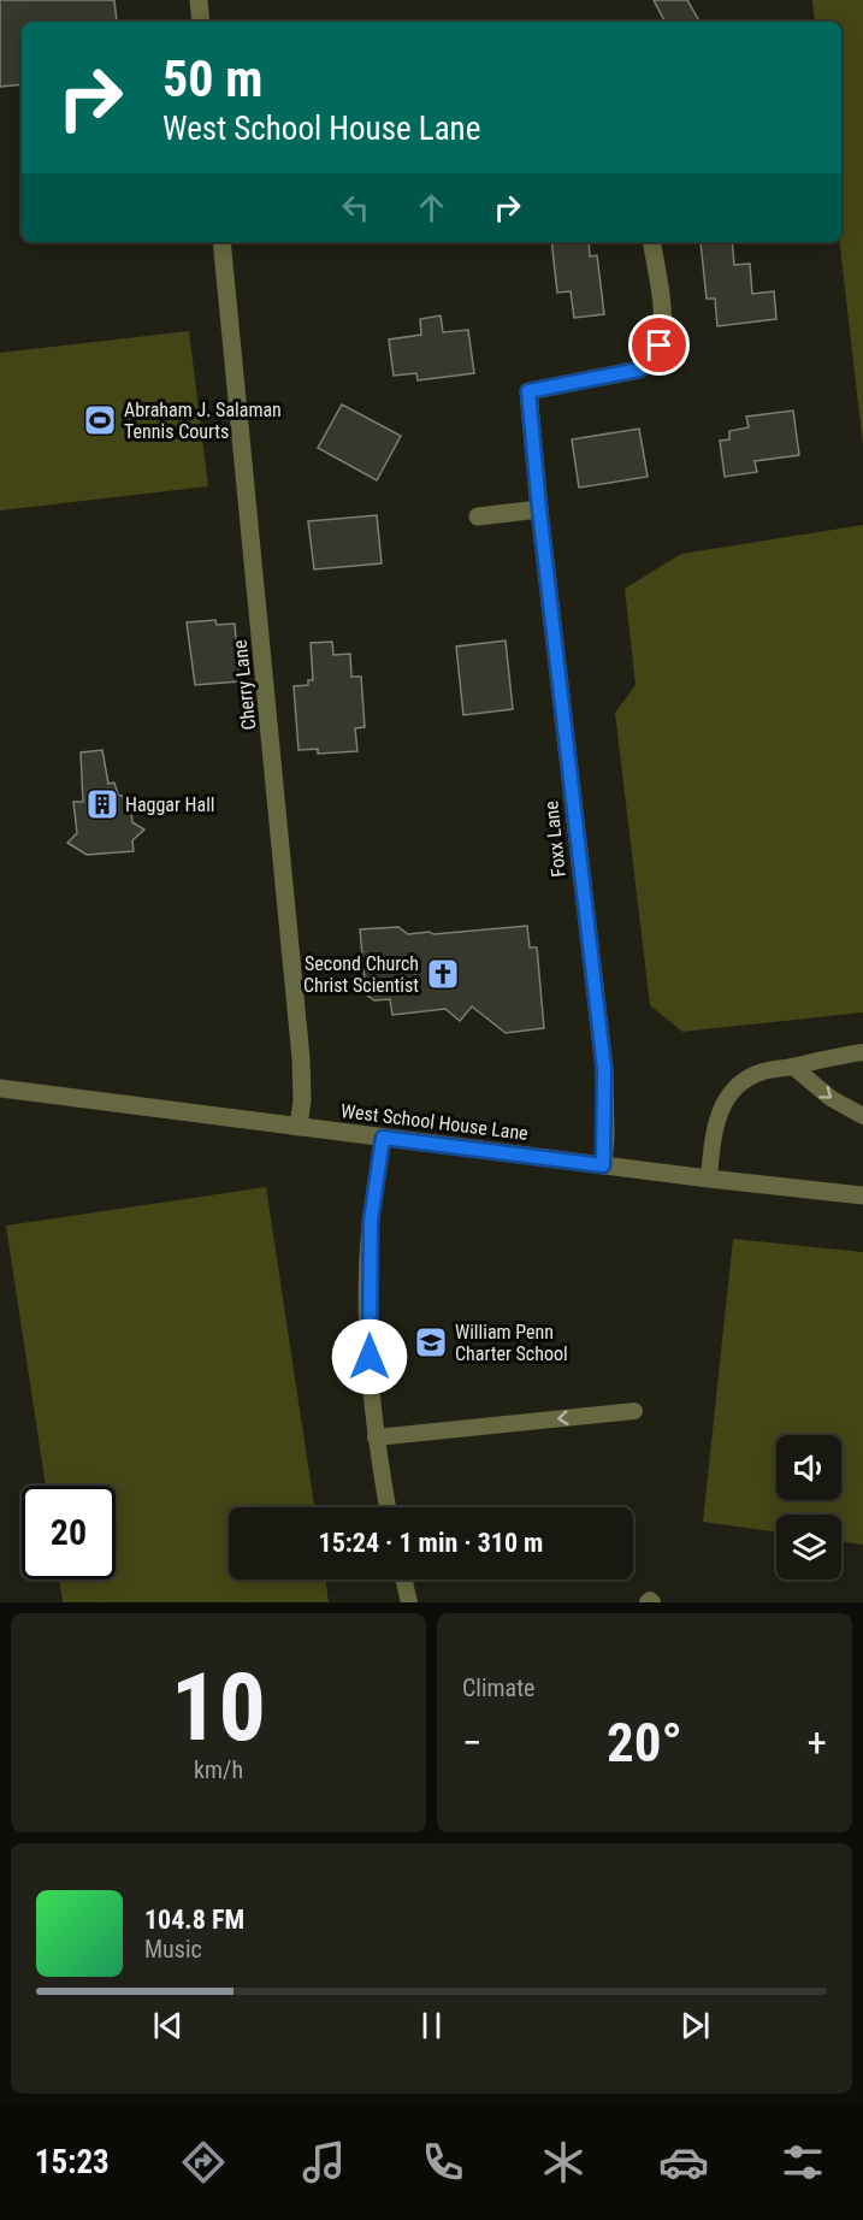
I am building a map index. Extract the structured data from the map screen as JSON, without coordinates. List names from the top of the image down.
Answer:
{
  "streets": {
    "street": ["Cherry Lane", "Foxx Lane", "West School House Lane"]
  },
  "crossings": [
    ["Cherry Lane", "West School House Lane"],
    ["Foxx Lane", "West School House Lane"]
  ],
  "places": {
    "sports": ["Abraham J. Salaman Tennis Courts"],
    "building": ["Haggar Hall"],
    "church": ["Second Church Christ Scientist"],
    "school or university": ["William Penn Charter School"]
  },
  "page": {
    "turn": ["50 m", "West School House Lane"],
    "limit": "20",
    "trip": "15:24 · 1 min · 310 m",
    "tile": [
      ["10", "km/h"],
      "Climate"
    ],
    "heat": ["−", "20°", "+"],
    "song": ["104.8 FM", "Music"],
    "tabs": "15:23"
  }
}
